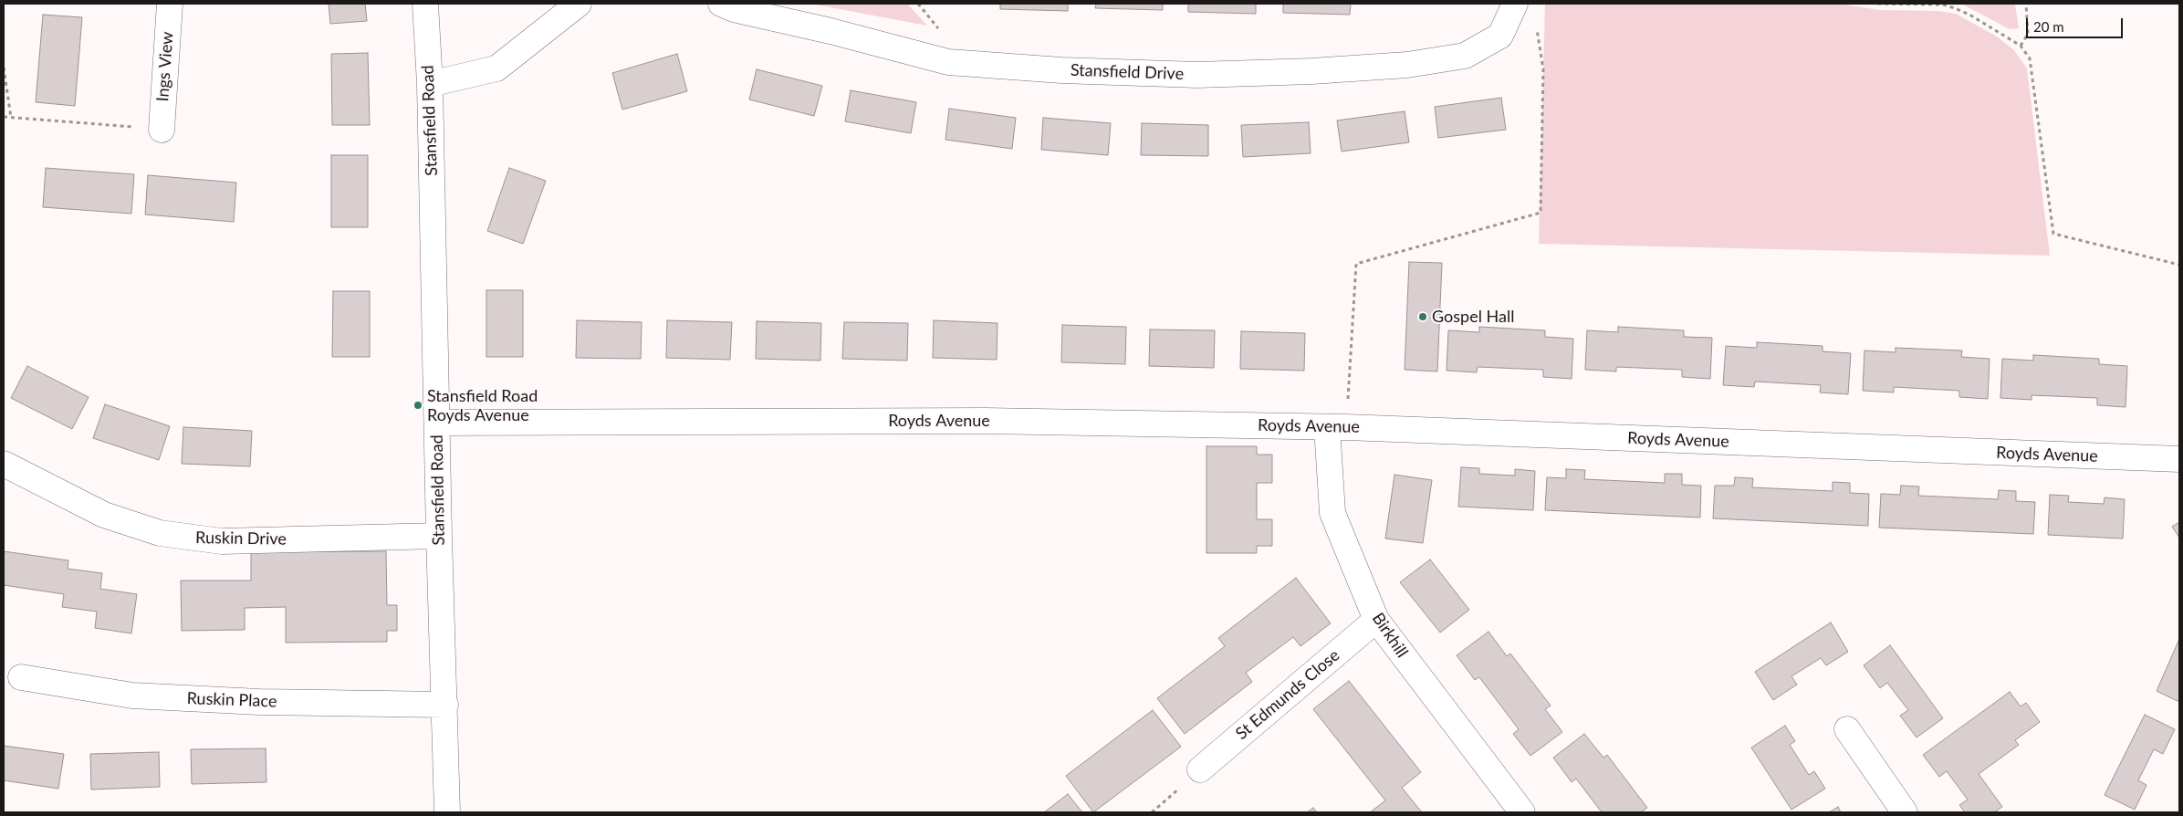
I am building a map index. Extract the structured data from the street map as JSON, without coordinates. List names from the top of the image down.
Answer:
{
  "streets": {
    "street": [
      "Ings View",
      "Stansfield Drive",
      "Stansfield Road",
      "Royds Avenue",
      "Ruskin Drive",
      "Birkhill",
      "St Edmunds Close",
      "Ruskin Place"
    ]
  },
  "crossings": [
    ["Stansfield Road", "Royds Avenue"],
    ["Stansfield Road", "Ruskin Drive"],
    ["Stansfield Road", "Ruskin Place"],
    ["Royds Avenue", "Birkhill"],
    ["Birkhill", "St Edmunds Close"]
  ],
  "places": ["Gospel Hall", "Stansfield Road Royds Avenue"],
  "scale_bar": "20 m"
}
